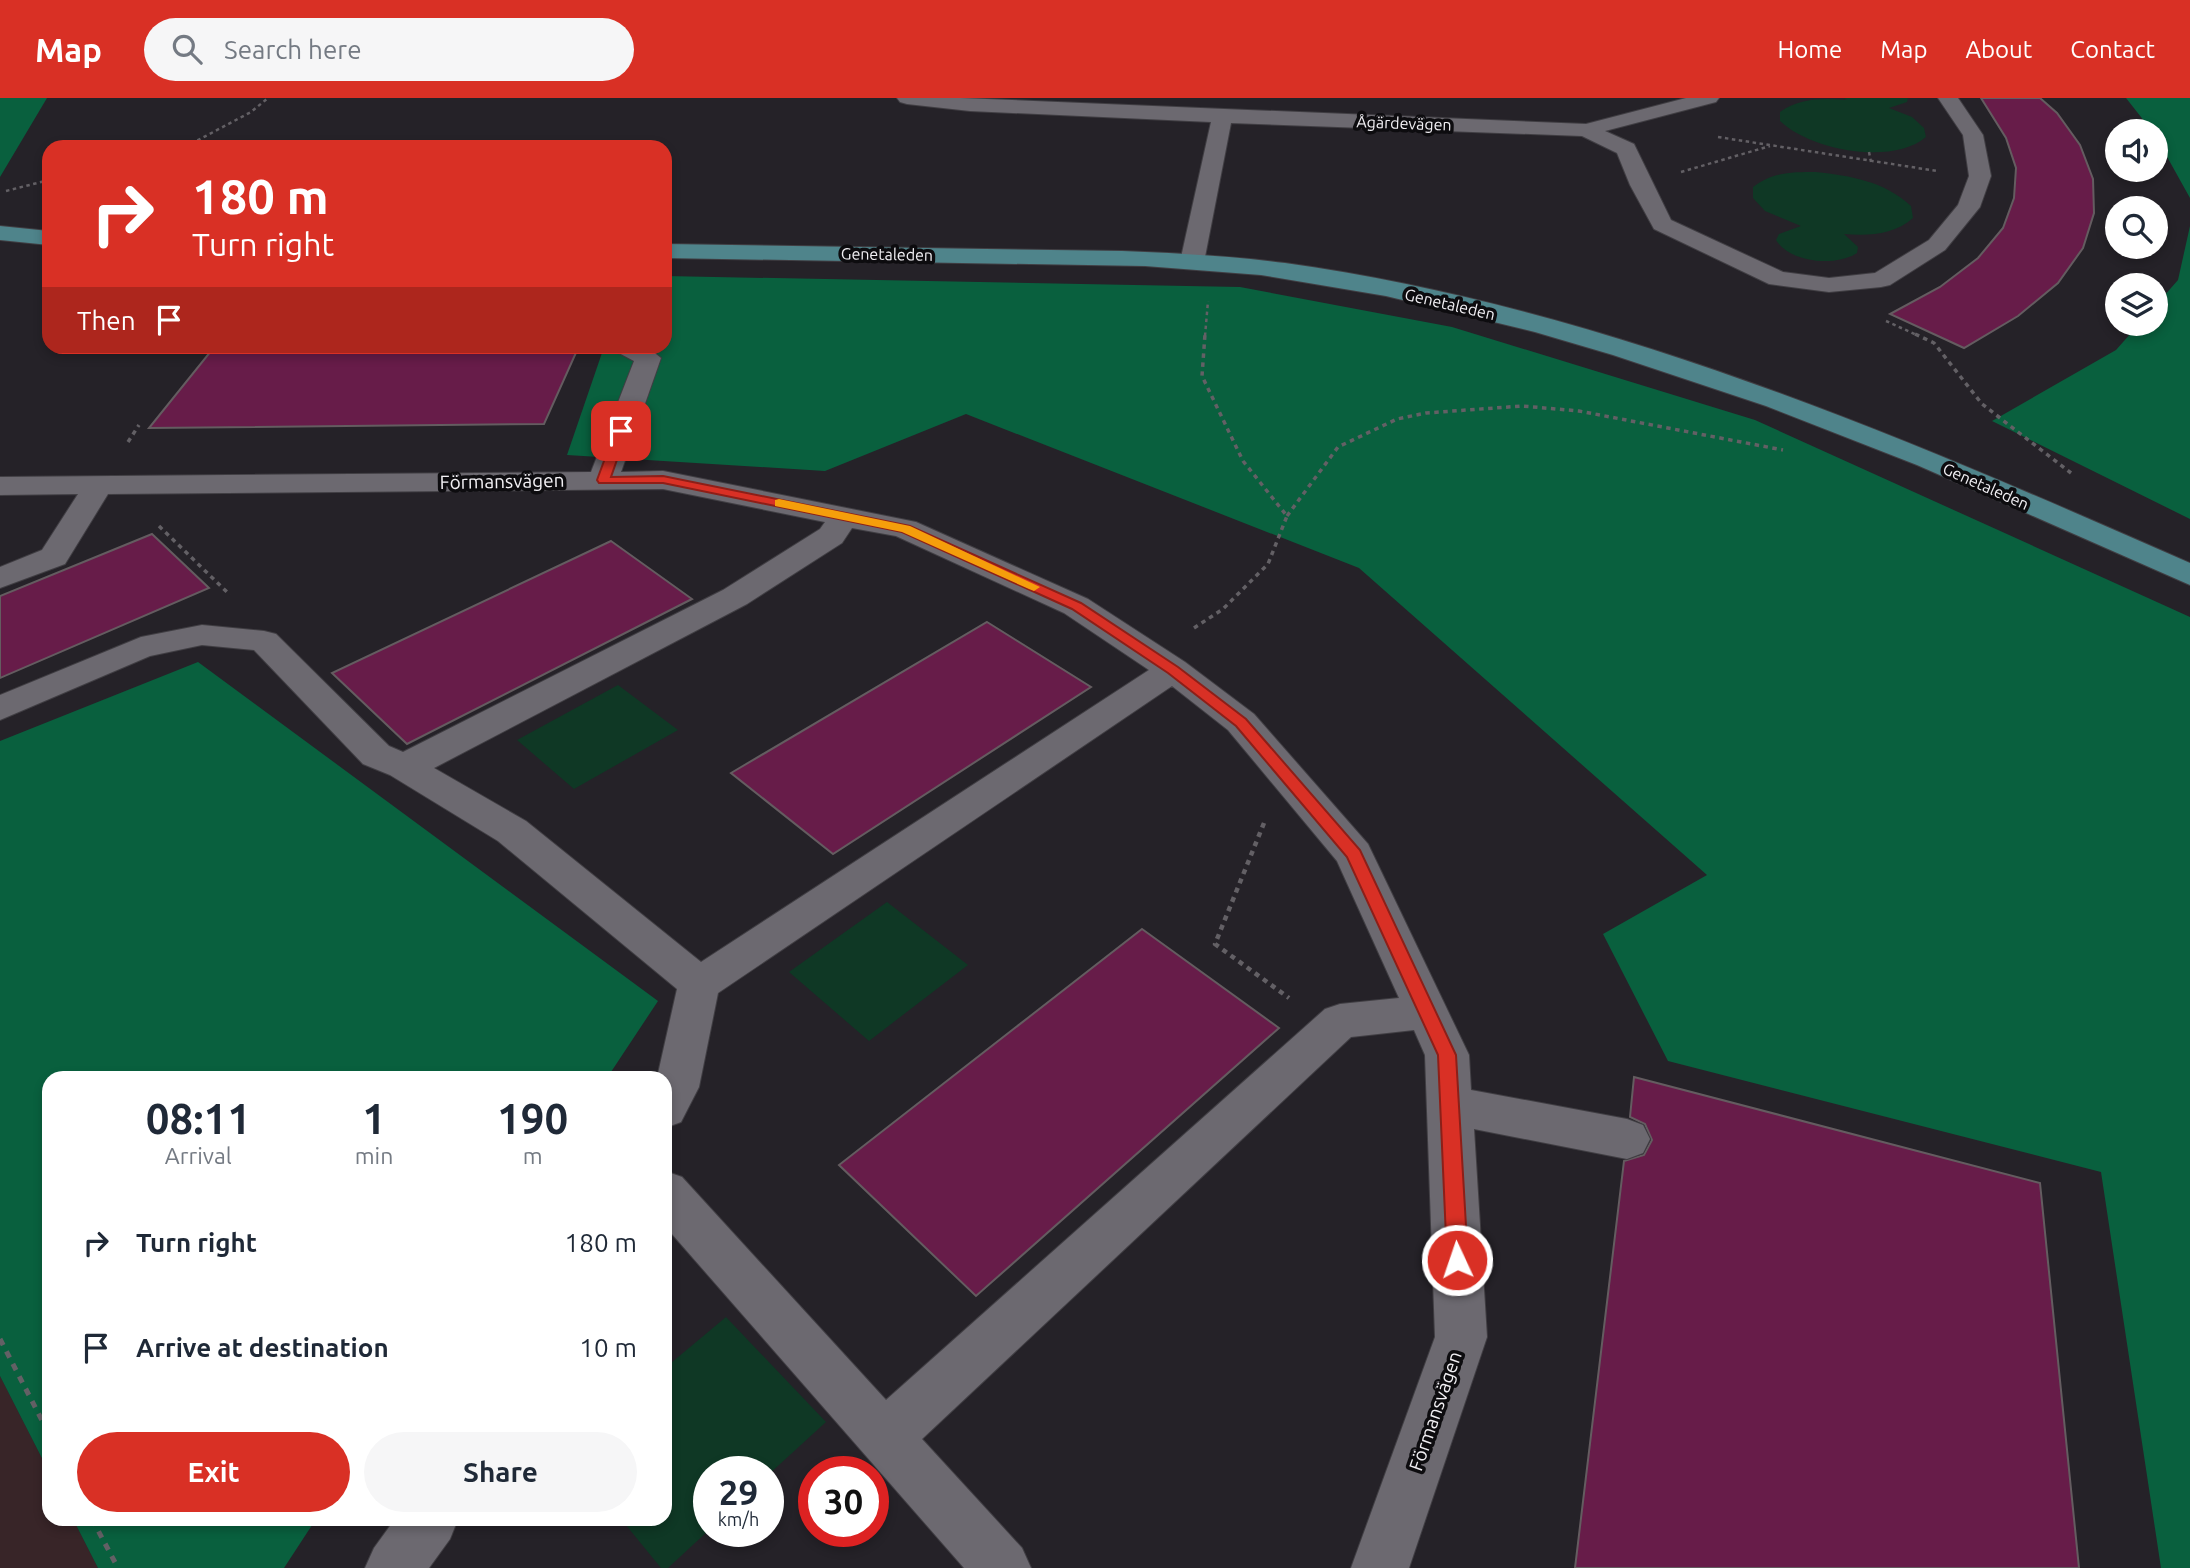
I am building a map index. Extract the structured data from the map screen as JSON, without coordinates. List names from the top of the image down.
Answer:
{
  "streets": {
    "main road": ["Genetaleden"],
    "street": ["Ågärdevägen", "Förmansvägen"]
  },
  "page": {
    "header": "Map",
    "search": "Search here",
    "nav": [
      "Home",
      "Map",
      "About",
      "Contact"
    ],
    "turn": ["180 m", "Turn right"],
    "then": "Then",
    "eta": [
      "08:11",
      "Arrival",
      "1",
      "min",
      "190",
      "m"
    ],
    "list": [
      {
        "name": "Turn right",
        "value": "180 m"
      },
      {
        "name": "Arrive at destination",
        "value": "10 m"
      }
    ],
    "buttons": ["Exit", "Share"],
    "speed": "29 km/h",
    "limit": "30"
  }
}
